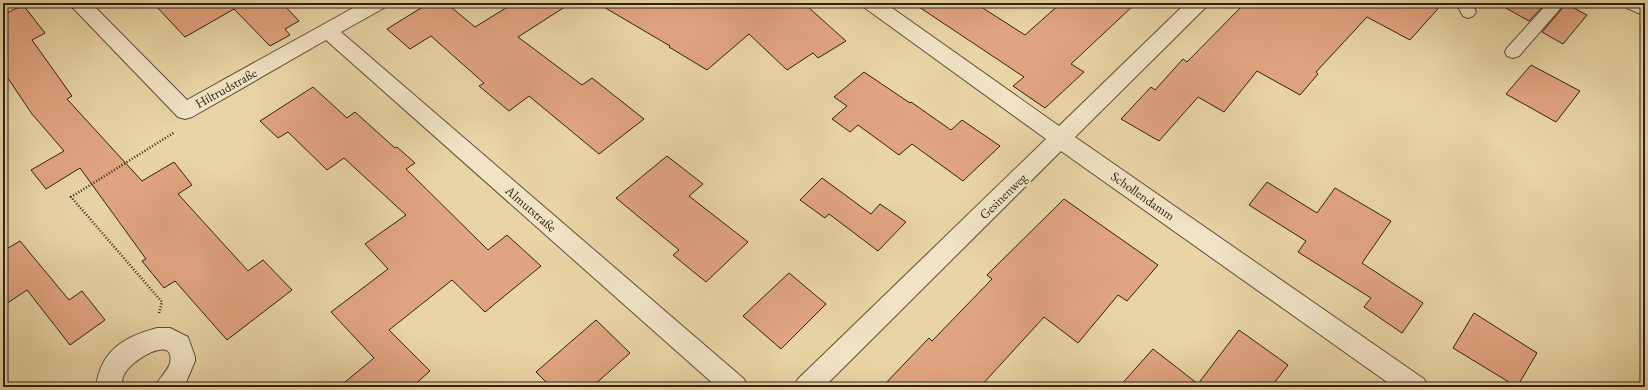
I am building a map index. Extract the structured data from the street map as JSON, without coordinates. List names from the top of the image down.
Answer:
{
  "streets": {
    "street": [
      "Hiltrudstraße",
      "Gesinenweg",
      "Schollendamm",
      "Almutstraße"
    ]
  },
  "crossings": [
    ["Hiltrudstraße", "Almutstraße"],
    ["Gesinenweg", "Schollendamm"]
  ]
}
